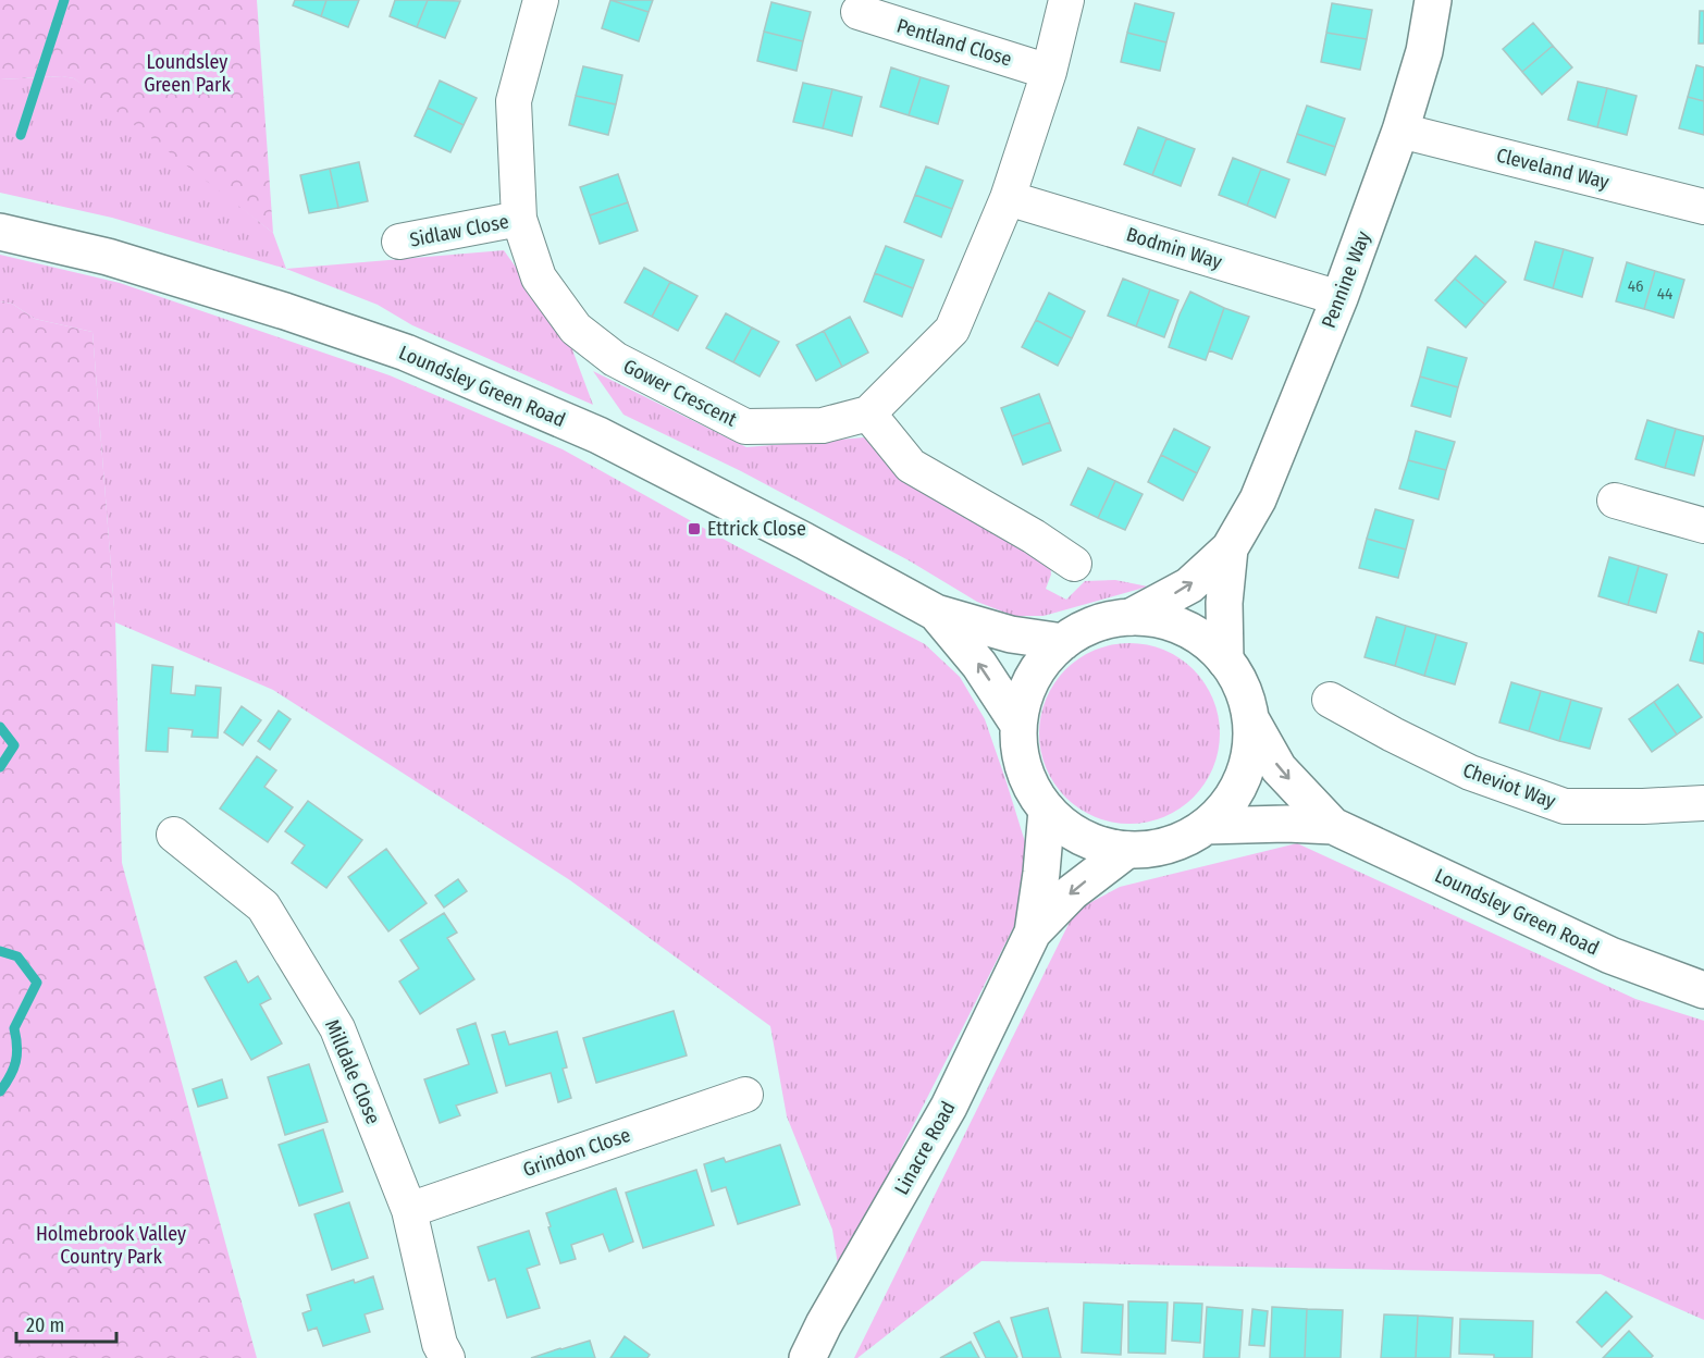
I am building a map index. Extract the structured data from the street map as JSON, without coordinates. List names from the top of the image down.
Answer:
{
  "streets": {
    "main road": ["Pennine Way", "Loundsley Green Road", "Linacre Road"],
    "street": [
      "Pentland Close",
      "Cleveland Way",
      "Sidlaw Close",
      "Bodmin Way",
      "Gower Crescent",
      "Cheviot Way",
      "Milldale Close",
      "Grindon Close"
    ]
  },
  "crossings": [
    ["Cleveland Way", "Pennine Way"],
    ["Sidlaw Close", "Gower Crescent"],
    ["Bodmin Way", "Pennine Way"],
    ["Pennine Way", "Loundsley Green Road"],
    ["Pennine Way", "Linacre Road"],
    ["Loundsley Green Road", "Linacre Road"],
    ["Milldale Close", "Grindon Close"]
  ],
  "parks": ["Loundsley Green Park", "Holmebrook Valley Country Park"],
  "places": {
    "transit": ["Ettrick Close"]
  },
  "house_numbers": ["46", "44"],
  "scale_bar": "20 m"
}
